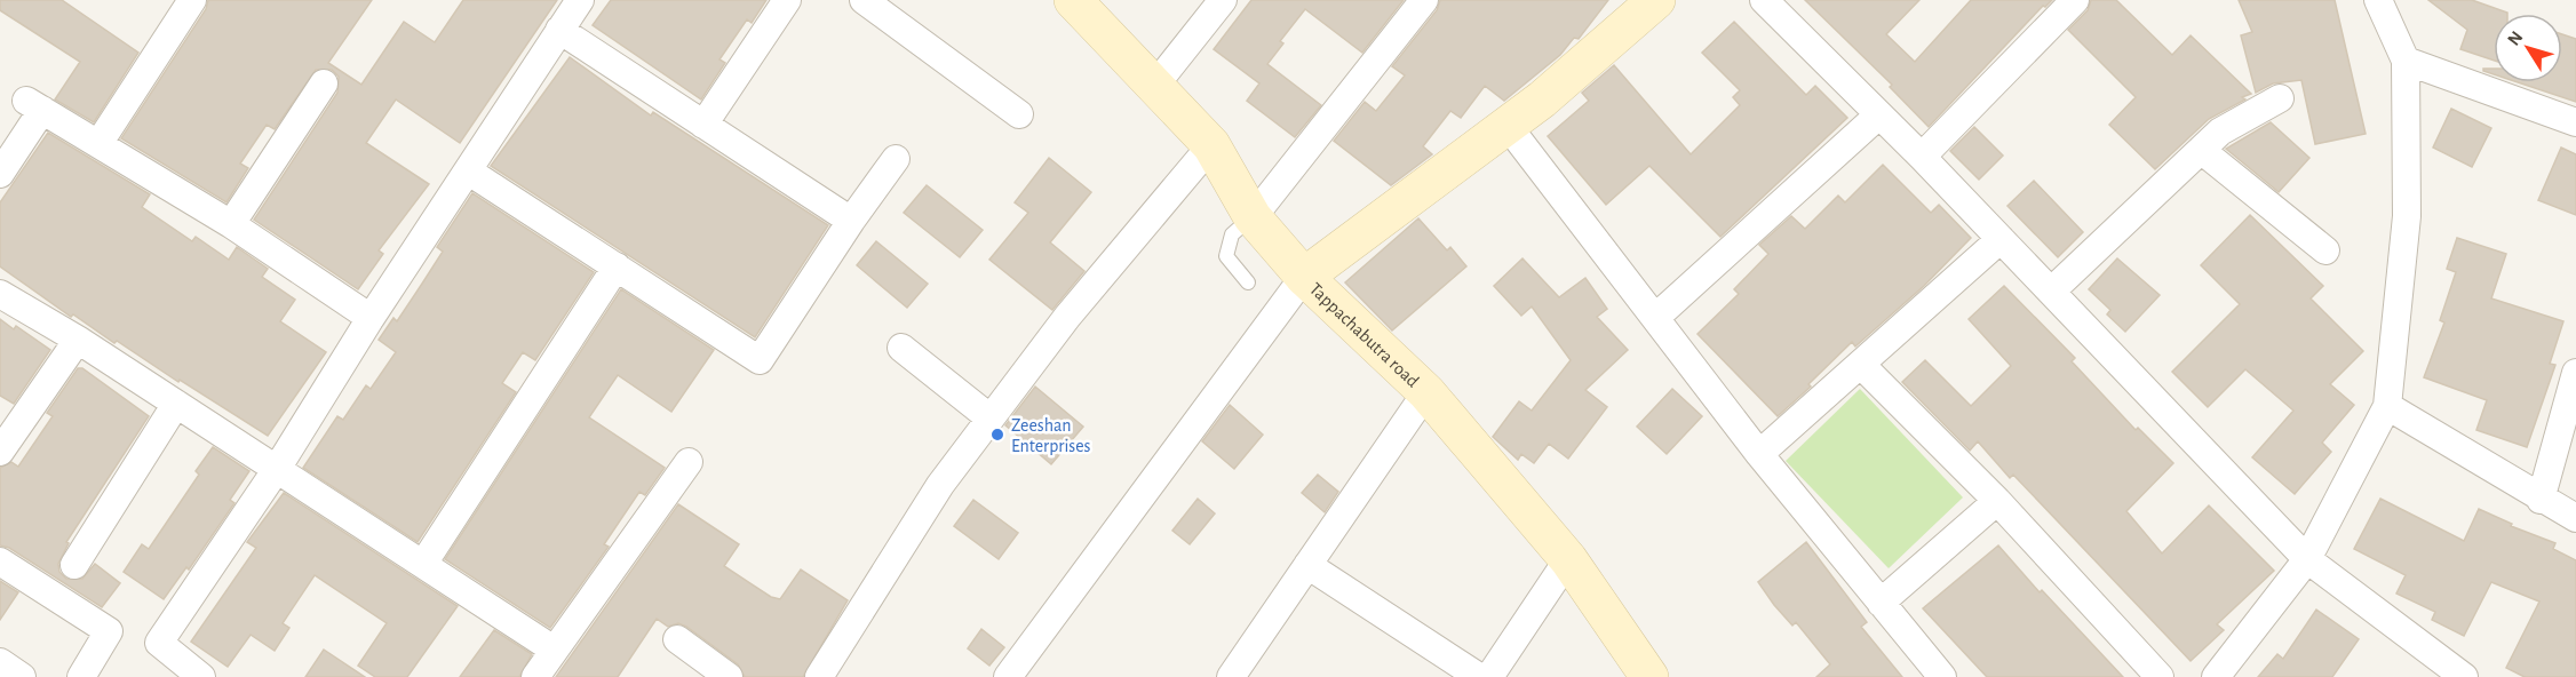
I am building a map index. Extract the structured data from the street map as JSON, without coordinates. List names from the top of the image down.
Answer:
{
  "streets": {
    "main road": ["Tappachabutra road"]
  },
  "places": ["Zeeshan Enterprises"],
  "north": "top left"
}
